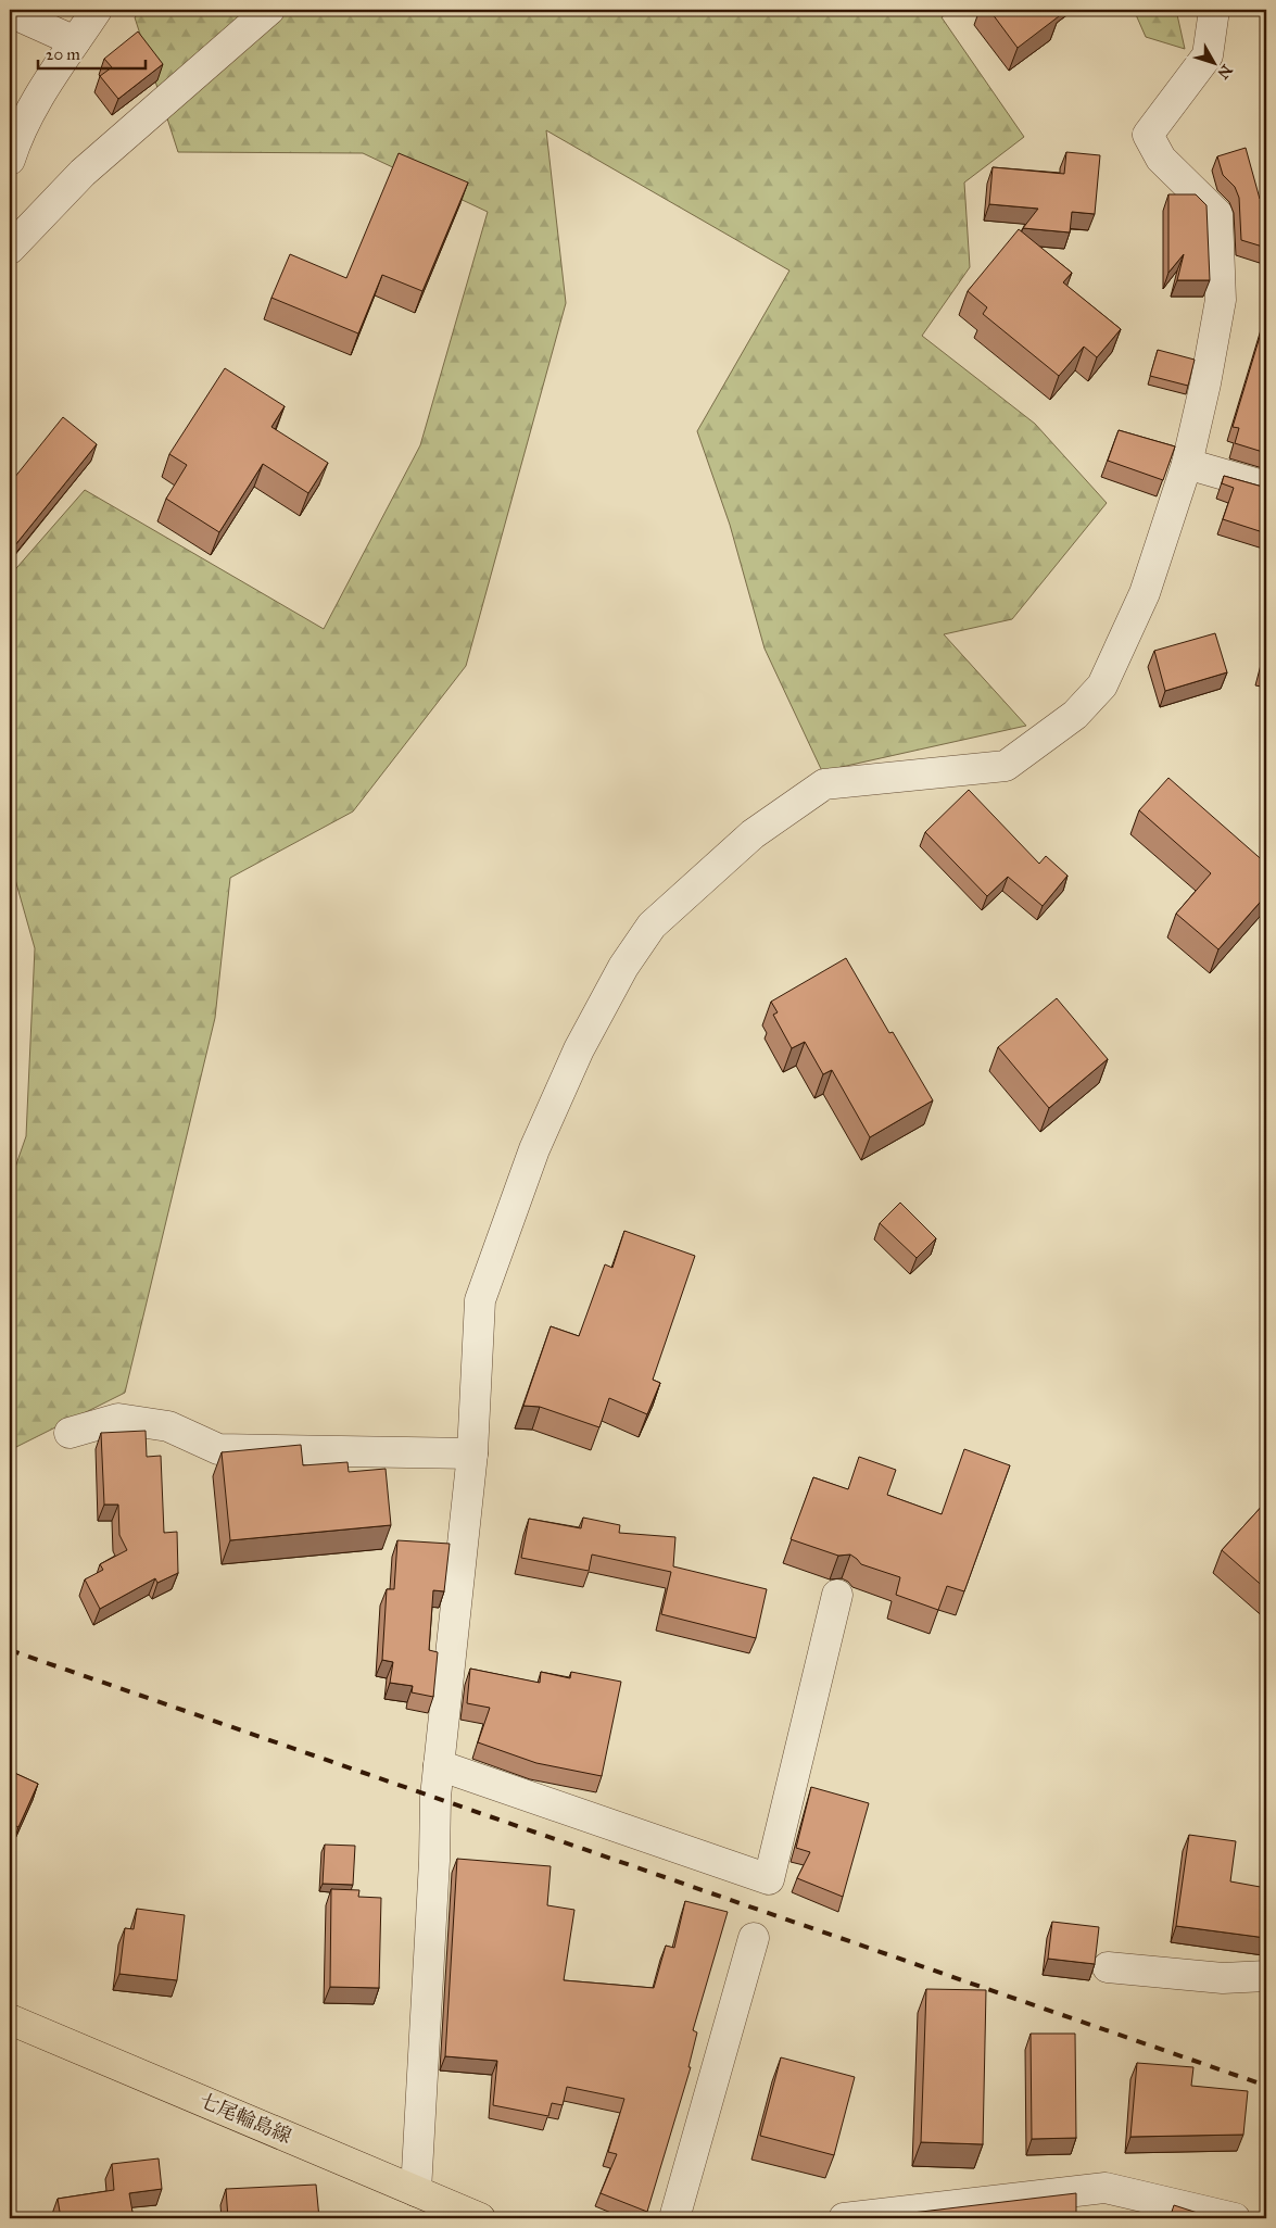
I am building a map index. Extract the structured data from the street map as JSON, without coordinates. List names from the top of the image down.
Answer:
{
  "streets": {
    "main road": ["七尾輪島線"]
  },
  "scale_bar": "20 m",
  "north": "bottom right"
}
